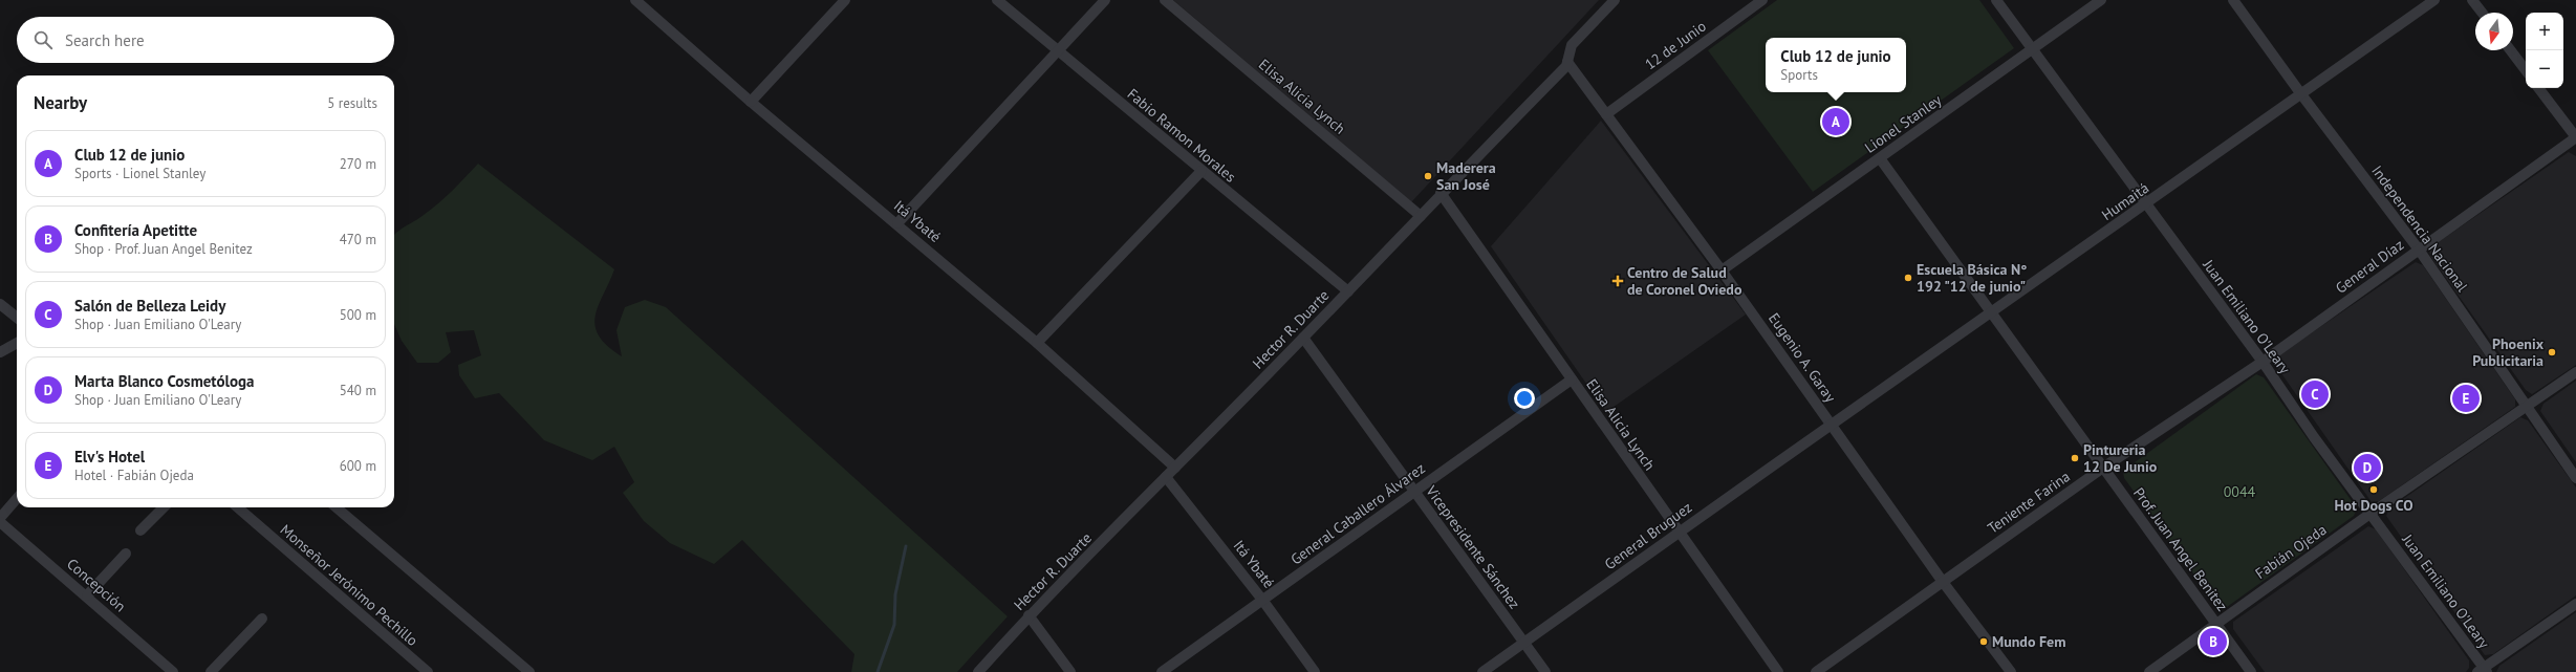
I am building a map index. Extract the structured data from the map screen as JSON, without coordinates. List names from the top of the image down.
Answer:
{
  "streets": {
    "street": [
      "12 de Junio",
      "Elisa Alicia Lynch",
      "Lionel Stanley",
      "Fabio Ramon Morales",
      "Humaitá",
      "Itá Ybaté",
      "Independencia Nacional",
      "General Díaz",
      "Juan Emiliano O'Leary",
      "Hector R. Duarte",
      "Eugenio A. Garay",
      "Teniente Farina",
      "General Caballero Álvarez",
      "General Bruguez",
      "Vicepresidente Sánchez",
      "Prof. Juan Angel Benitez",
      "Fabián Ojeda",
      "Concepción",
      "Monseñor Jerónimo Pechillo"
    ]
  },
  "crossings": [
    ["12 de Junio", "Eugenio A. Garay"],
    ["Elisa Alicia Lynch", "Hector R. Duarte"],
    ["Elisa Alicia Lynch", "General Caballero Álvarez"],
    ["Elisa Alicia Lynch", "General Bruguez"],
    ["Lionel Stanley", "Juan Emiliano O'Leary"],
    ["Lionel Stanley", "Eugenio A. Garay"],
    ["Lionel Stanley", "Prof. Juan Angel Benitez"],
    ["Fabio Ramon Morales", "Hector R. Duarte"],
    ["Humaitá", "Independencia Nacional"],
    ["Humaitá", "Juan Emiliano O'Leary"],
    ["Humaitá", "Eugenio A. Garay"],
    ["Humaitá", "General Bruguez"],
    ["Humaitá", "Prof. Juan Angel Benitez"],
    ["Itá Ybaté", "Hector R. Duarte"],
    ["Itá Ybaté", "General Caballero Álvarez"],
    ["Independencia Nacional", "General Díaz"],
    ["Independencia Nacional", "Fabián Ojeda"],
    ["General Díaz", "Juan Emiliano O'Leary"],
    ["General Díaz", "Teniente Farina"],
    ["Juan Emiliano O'Leary", "Teniente Farina"],
    ["Juan Emiliano O'Leary", "Fabián Ojeda"],
    ["Hector R. Duarte", "Eugenio A. Garay"],
    ["Hector R. Duarte", "Vicepresidente Sánchez"],
    ["Eugenio A. Garay", "Teniente Farina"],
    ["Eugenio A. Garay", "General Bruguez"],
    ["Teniente Farina", "Prof. Juan Angel Benitez"],
    ["General Caballero Álvarez", "Vicepresidente Sánchez"],
    ["General Bruguez", "Vicepresidente Sánchez"],
    ["Prof. Juan Angel Benitez", "Fabián Ojeda"]
  ],
  "parks": ["0044"],
  "places": {
    "other": [
      "Maderera San José",
      "Escuela Básica N° 192 \"12 de junio\"",
      "Phoenix Publicitaria",
      "Pintureria 12 De Junio",
      "Hot Dogs CO",
      "Mundo Fem"
    ],
    "health": ["Centro de Salud de Coronel Oviedo"]
  },
  "north": "bottom",
  "page": {
    "map_buttons": ["+", "−"],
    "search": "Search here",
    "popup": ["Club 12 de junio", "Sports"],
    "heading": ["Nearby", "5 results"],
    "pins": [
      "A",
      "C",
      "E",
      "D",
      "B"
    ],
    "list": [
      {
        "mark": "A",
        "name": "Club 12 de junio",
        "note": "Sports · Lionel Stanley",
        "value": "270 m"
      },
      {
        "mark": "B",
        "name": "Confitería Apetitte",
        "note": "Shop · Prof. Juan Angel Benitez",
        "value": "470 m"
      },
      {
        "mark": "C",
        "name": "Salón de Belleza Leidy",
        "note": "Shop · Juan Emiliano O'Leary",
        "value": "500 m"
      },
      {
        "mark": "D",
        "name": "Marta Blanco Cosmetóloga",
        "note": "Shop · Juan Emiliano O'Leary",
        "value": "540 m"
      },
      {
        "mark": "E",
        "name": "Elv's Hotel",
        "note": "Hotel · Fabián Ojeda",
        "value": "600 m"
      }
    ]
  }
}
